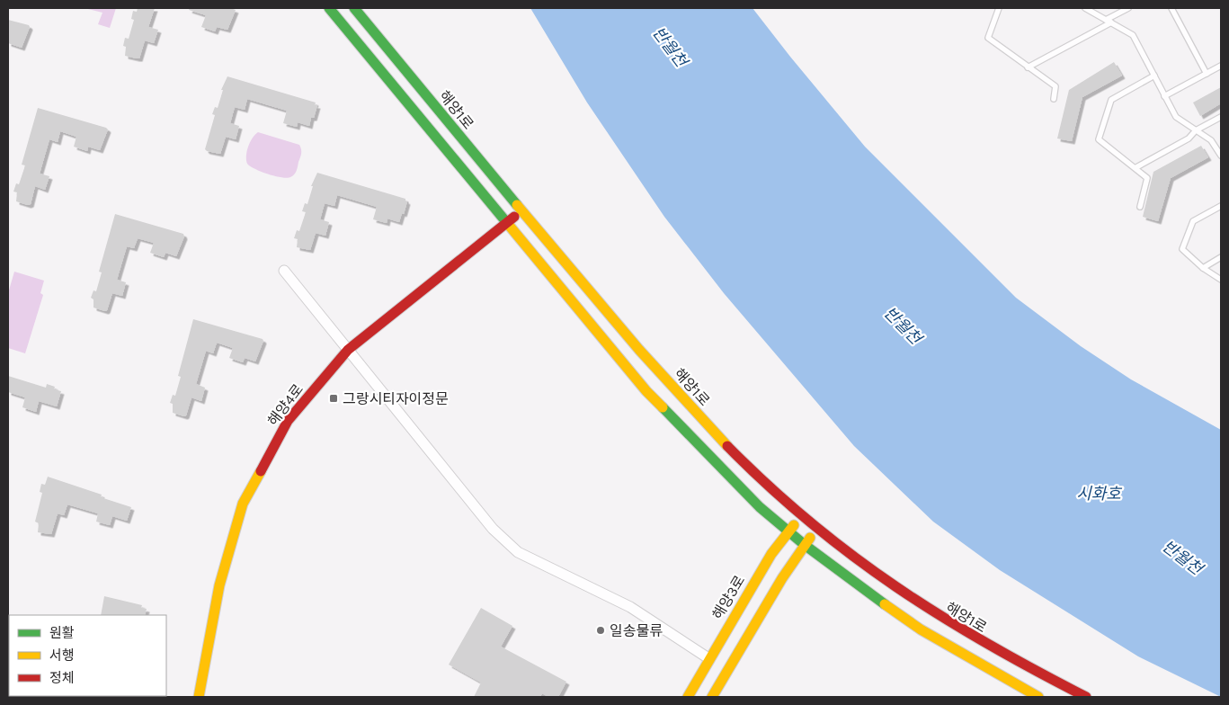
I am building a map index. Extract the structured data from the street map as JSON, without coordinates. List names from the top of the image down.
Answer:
{
  "streets": {
    "street": ["해양1로", "해양4로", "해양3로"]
  },
  "crossings": [
    ["해양1로", "해양4로"],
    ["해양1로", "해양3로"]
  ],
  "water": ["반월천", "시화호"],
  "places": {
    "transit": ["그랑시티자이정문"],
    "other": ["일송물류"]
  },
  "legend": ["원활", "서행", "정체"]
}
